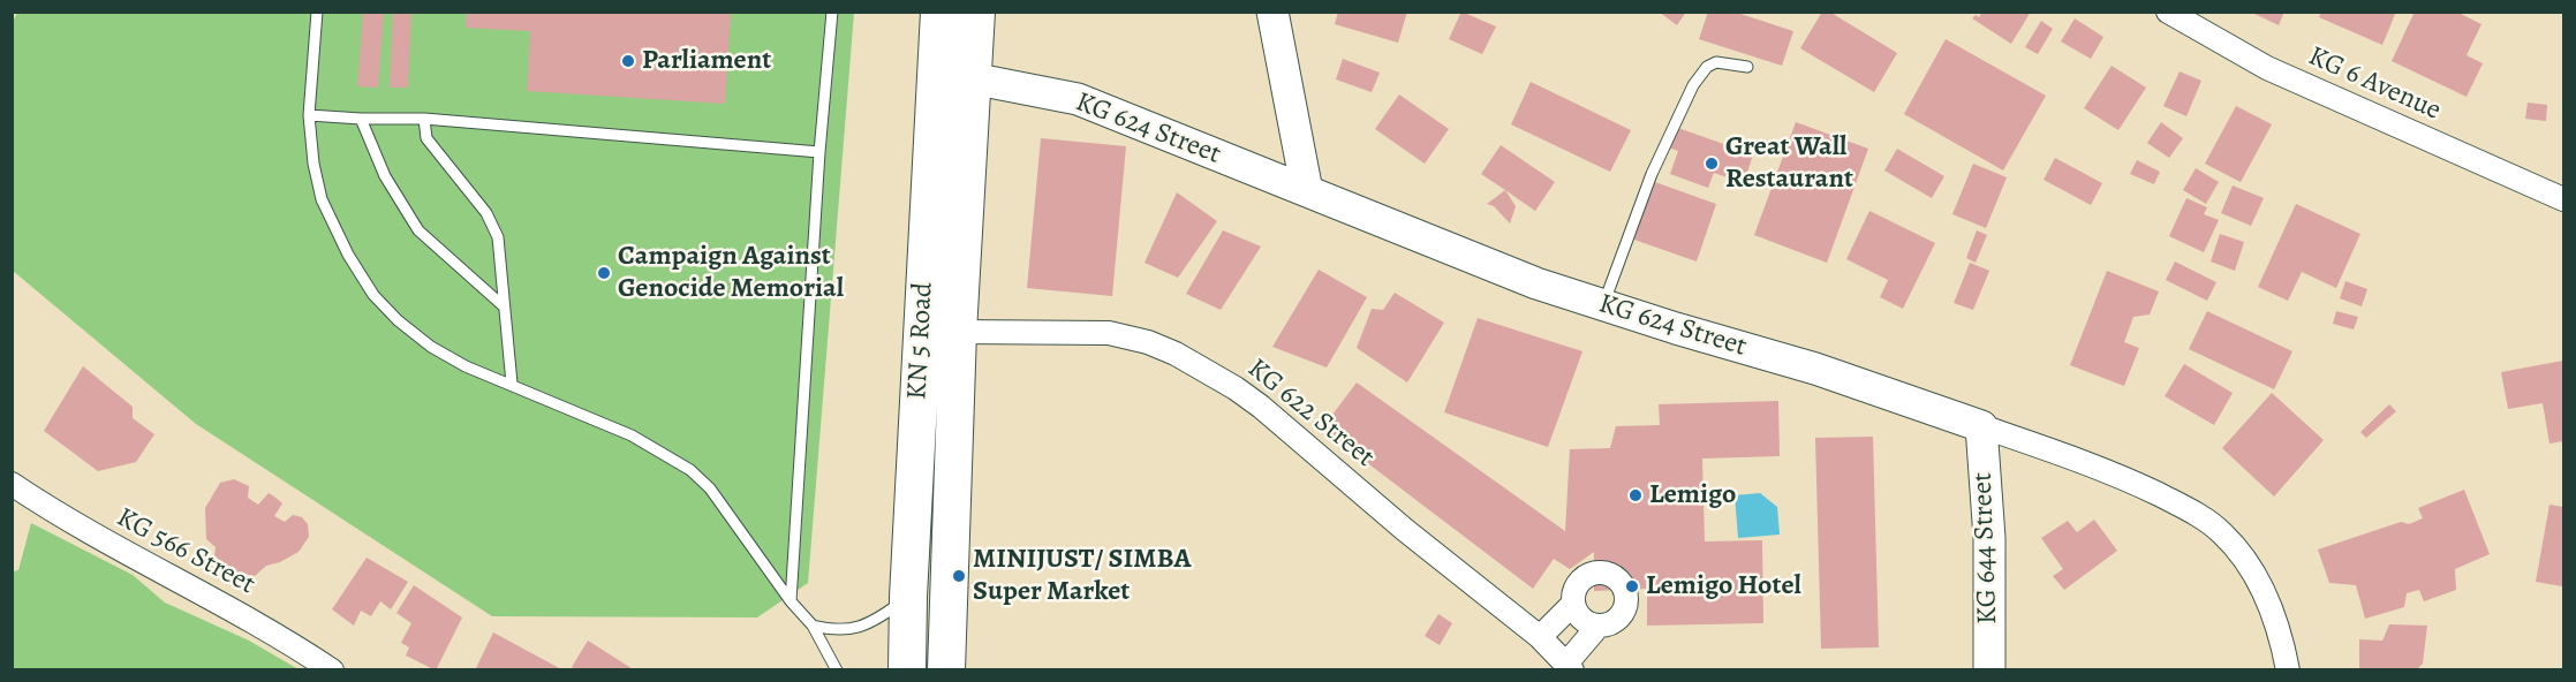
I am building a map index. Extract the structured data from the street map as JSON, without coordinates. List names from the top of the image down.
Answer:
{
  "streets": {
    "main road": ["KG 624 Street", "KN 5 Road", "KG 644 Street"],
    "street": ["KG 6 Avenue", "KG 622 Street", "KG 566 Street"]
  },
  "crossings": [
    ["KG 624 Street", "KN 5 Road"],
    ["KG 624 Street", "KG 644 Street"],
    ["KN 5 Road", "KG 622 Street"]
  ],
  "places": [
    "Parliament",
    "Great Wall Restaurant",
    "Campaign Against Genocide Memorial",
    "Lemigo",
    "MINIJUST/ SIMBA Super Market",
    "Lemigo Hotel"
  ]
}
